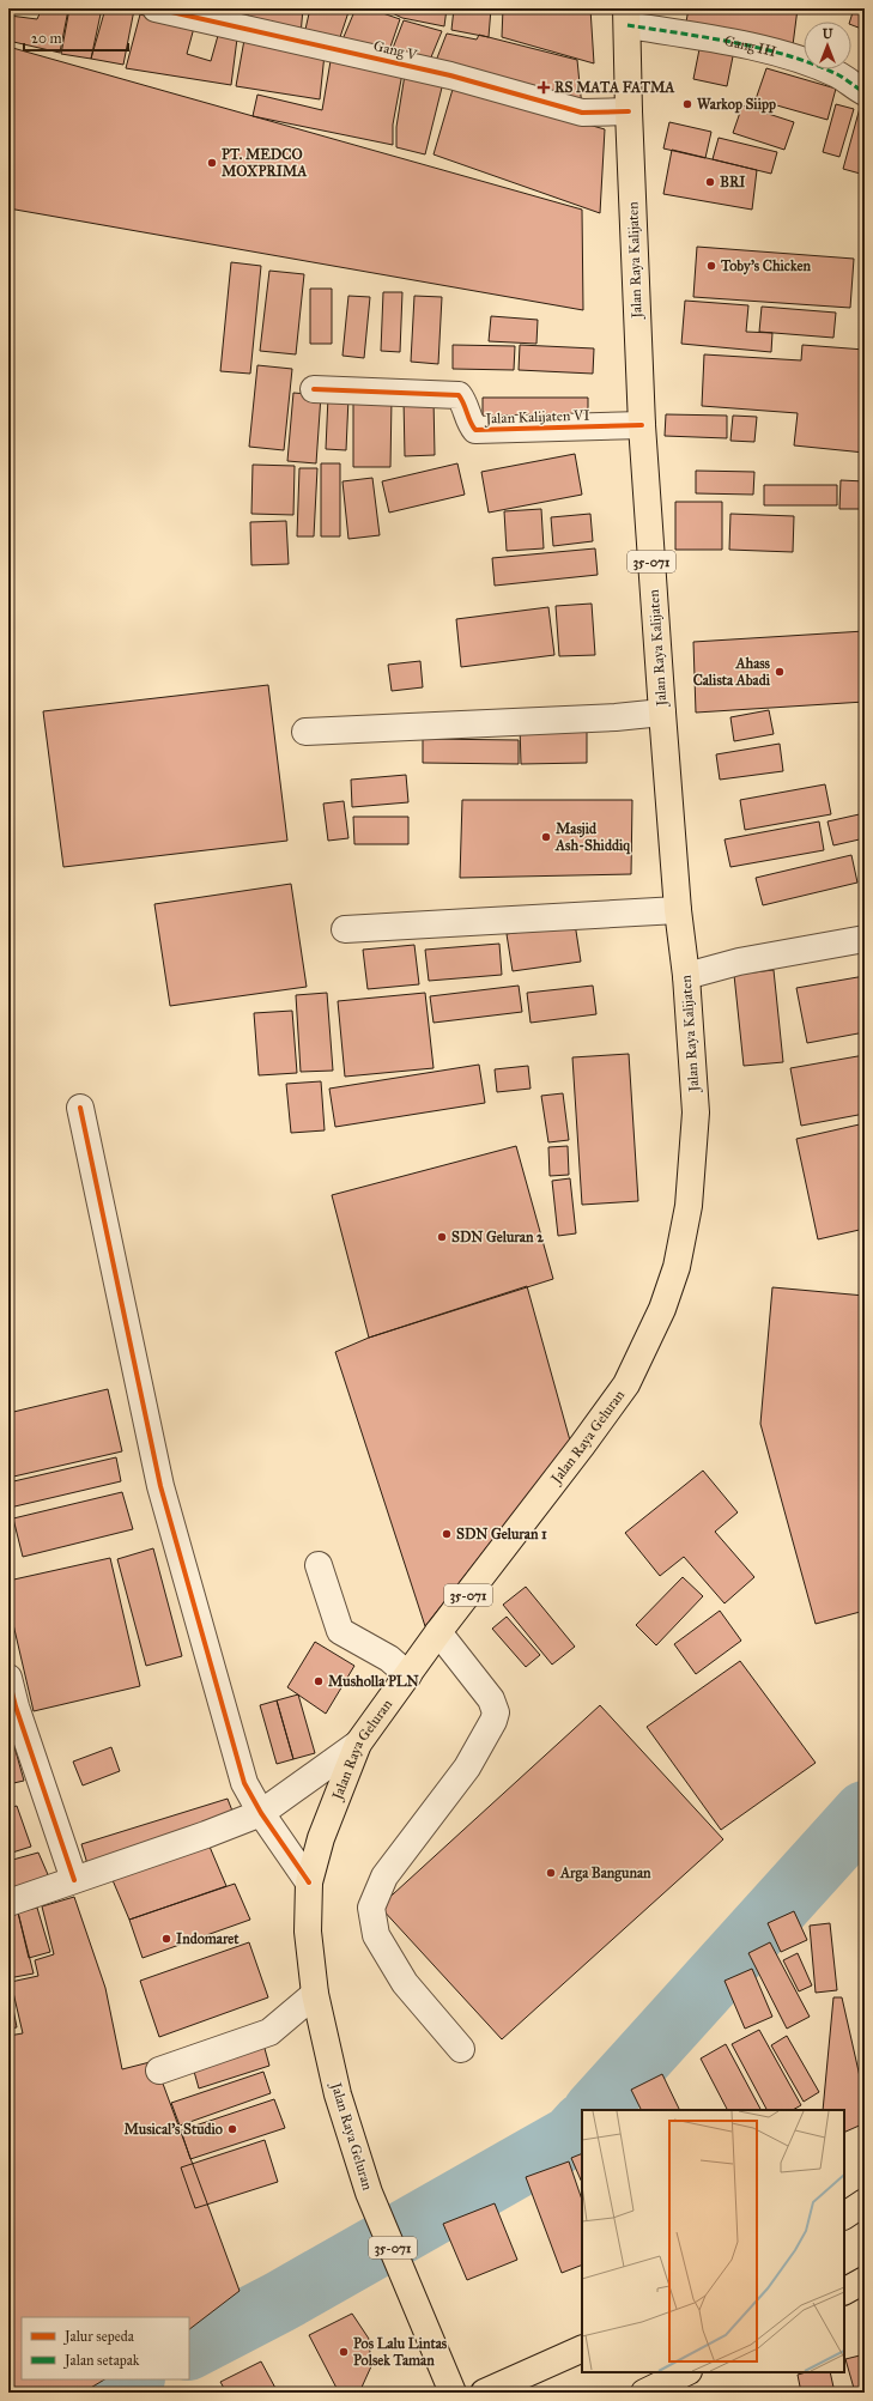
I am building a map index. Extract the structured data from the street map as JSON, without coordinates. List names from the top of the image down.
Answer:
{
  "streets": {
    "main road": ["Jalan Raya Kalijaten", "35-071", "Jalan Raya Geluran"],
    "street": ["Gang III", "Gang V", "Jalan Kalijaten VI"]
  },
  "crossings": [
    ["Gang III", "Jalan Raya Kalijaten"],
    ["Gang V", "Jalan Raya Kalijaten"],
    ["Jalan Raya Kalijaten", "Jalan Kalijaten VI"],
    ["Jalan Raya Kalijaten", "Jalan Raya Geluran"]
  ],
  "places": {
    "health": ["RS MATA FATMA"],
    "other": [
      "Warkop Siipp",
      "PT. MEDCO MOXPRIMA",
      "BRI",
      "Toby's Chicken",
      "Ahass Calista Abadi",
      "Masjid Ash-Shiddiq",
      "SDN Geluran 2",
      "SDN Geluran 1",
      "Musholla PLN",
      "Arga Bangunan",
      "Indomaret",
      "Musical's Studio",
      "Pos Lalu Lintas Polsek Taman"
    ]
  },
  "legend": ["Jalur sepeda", "Jalan setapak"],
  "scale_bar": "20 m",
  "north": "top"
}
